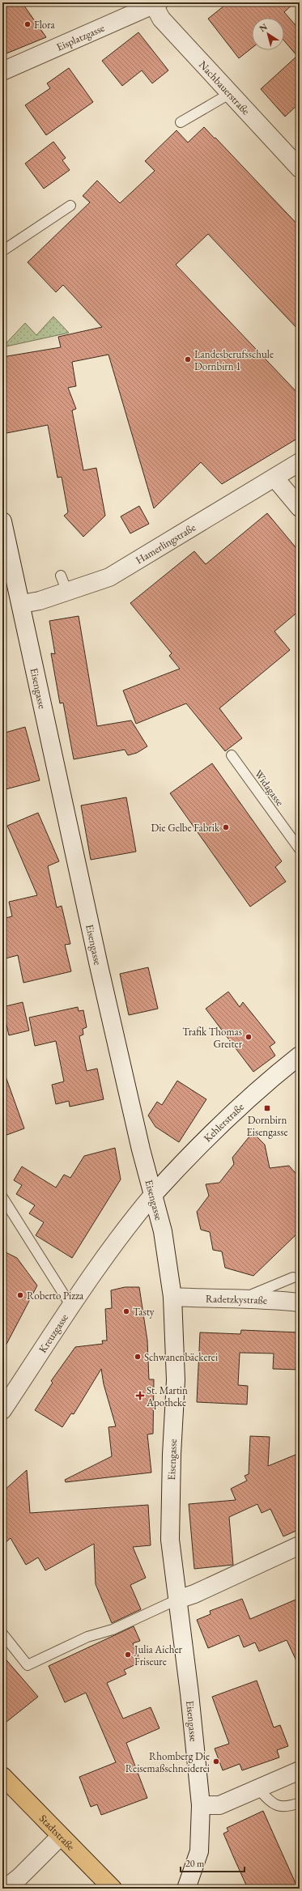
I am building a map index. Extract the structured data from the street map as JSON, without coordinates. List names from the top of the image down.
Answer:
{
  "streets": {
    "main road": ["Stadtstraße"],
    "street": [
      "Eisplatzgasse",
      "Nachbauerstraße",
      "Hamerlingstraße",
      "Eisengasse",
      "Kehlerstraße",
      "Radetzkystraße",
      "Kreuzgasse"
    ],
    "lane": ["Widagasse"]
  },
  "crossings": [
    ["Eisplatzgasse", "Nachbauerstraße"],
    ["Hamerlingstraße", "Eisengasse"],
    ["Eisengasse", "Kehlerstraße"],
    ["Eisengasse", "Radetzkystraße"],
    ["Eisengasse", "Kreuzgasse"],
    ["Kehlerstraße", "Kreuzgasse"]
  ],
  "places": {
    "other": [
      "Flora",
      "Landesberufsschule Dornbirn 1",
      "Die Gelbe Fabrik",
      "Trafik Thomas Greiter",
      "Roberto Pizza",
      "Tasty",
      "Schwanenbäckerei",
      "Julia Aicher Friseure",
      "Rhomberg Die Reisemaßschneiderei"
    ],
    "transit": ["Dornbirn Eisengasse"],
    "health": ["St. Martin Apotheke"]
  },
  "scale_bar": "20 m",
  "north": "top left"
}
